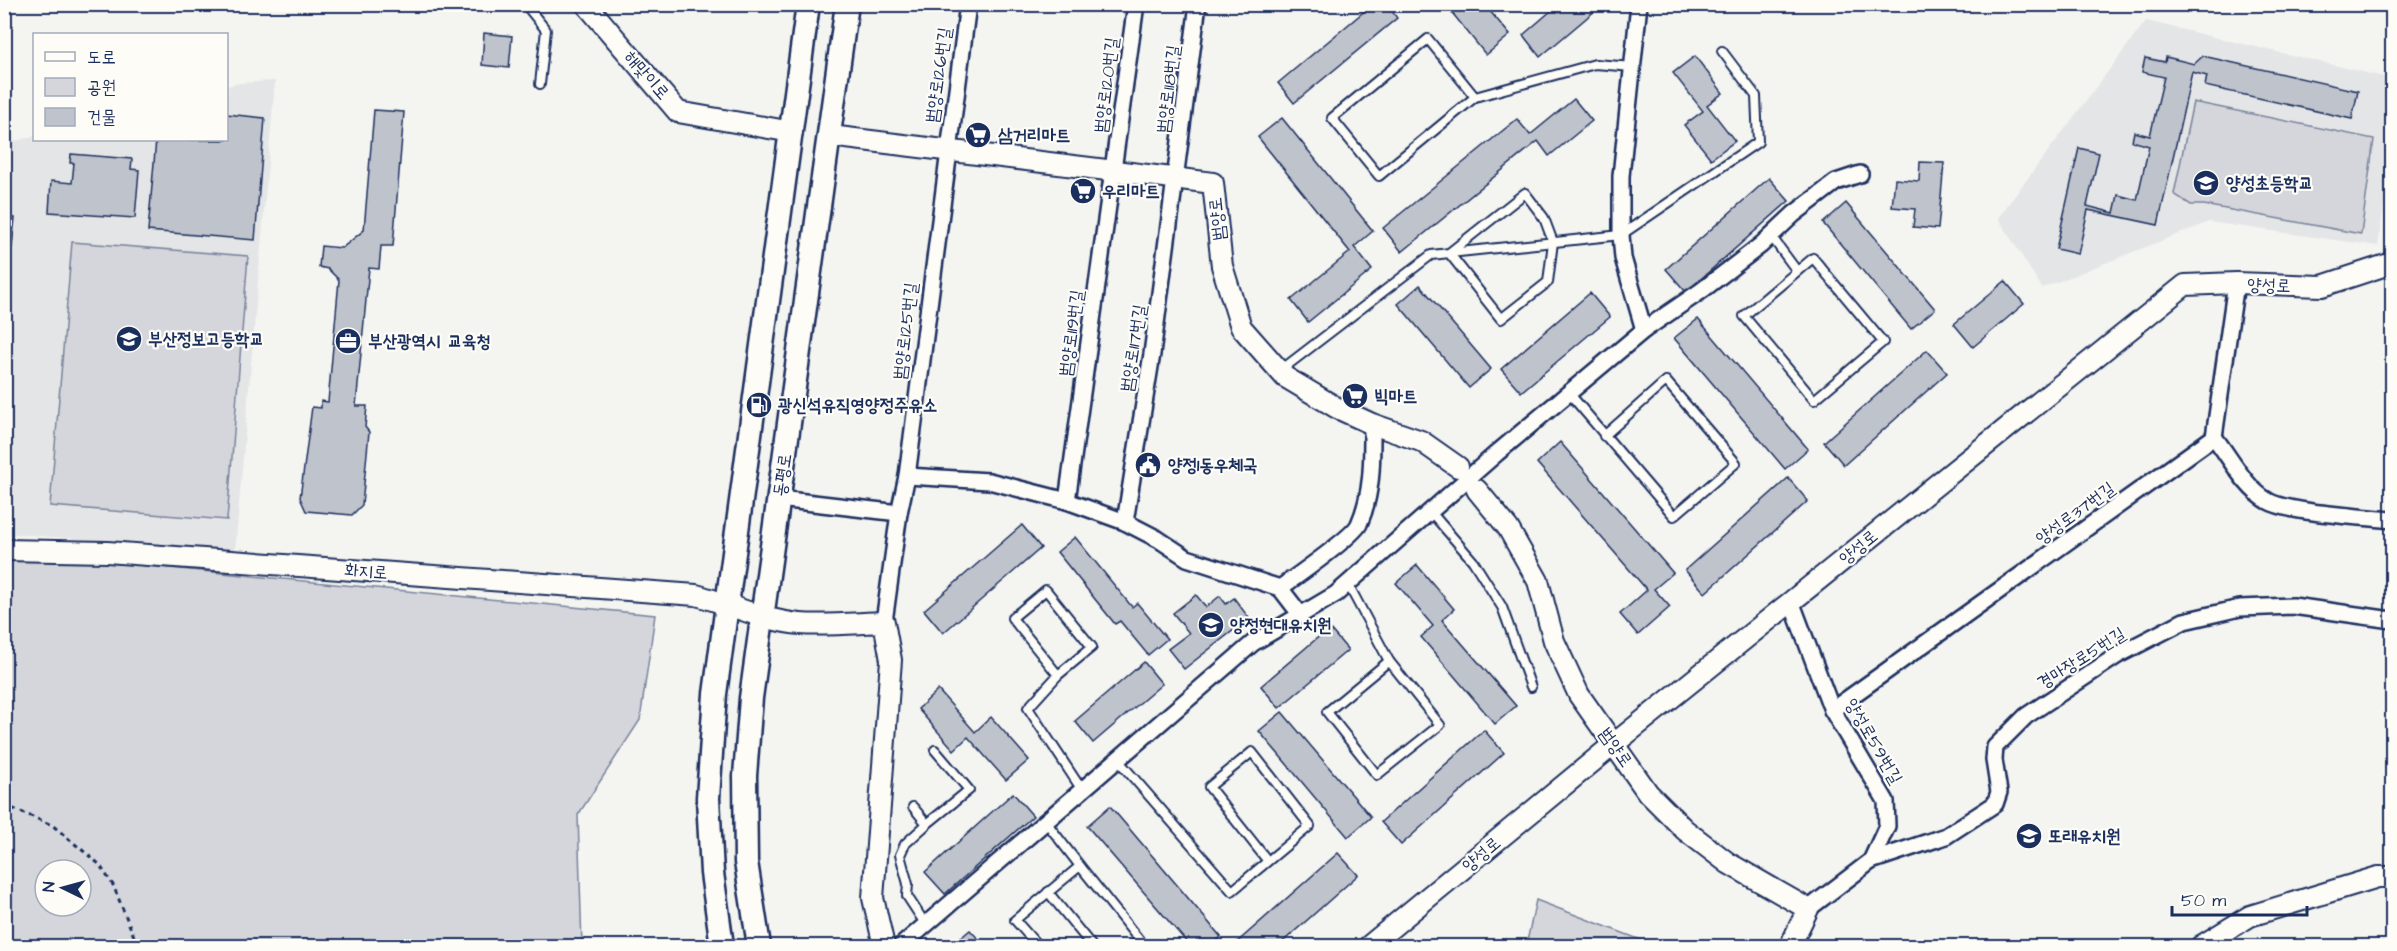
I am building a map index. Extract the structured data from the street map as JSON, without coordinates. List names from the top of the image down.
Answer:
{
  "streets": {
    "main road": ["동평로"],
    "street": [
      "해맞이로",
      "범양로126번길",
      "범양로120번길",
      "범양로118번길",
      "범양로",
      "양성로",
      "범양로125번길",
      "범양로119번길",
      "범양로117번길",
      "양성로37번길",
      "화지로",
      "경마장로5번길",
      "양성로59번길"
    ]
  },
  "crossings": [
    ["해맞이로", "동평로"],
    ["범양로126번길", "범양로"],
    ["범양로126번길", "범양로125번길"],
    ["범양로120번길", "범양로"],
    ["범양로120번길", "범양로119번길"],
    ["범양로118번길", "범양로"],
    ["범양로118번길", "범양로117번길"],
    ["범양로", "양성로"],
    ["범양로", "범양로125번길"],
    ["범양로", "범양로119번길"],
    ["범양로", "범양로117번길"],
    ["범양로", "동평로"],
    ["범양로", "양성로59번길"],
    ["양성로", "양성로59번길"],
    ["범양로125번길", "화지로"],
    ["동평로", "화지로"],
    ["양성로37번길", "양성로59번길"],
    ["경마장로5번길", "양성로59번길"]
  ],
  "places": {
    "supermarket": ["삼거리마트", "우리마트", "빅마트"],
    "school or university": [
      "양성초등학교",
      "부산정보고등학교",
      "양정현대유치원",
      "또래유치원"
    ],
    "office": ["부산광역시 교육청"],
    "fuel station": ["광신석유직영양정주유소"],
    "public building": ["양정1동우체국"]
  },
  "legend": ["도로", "공원", "건물"],
  "scale_bar": "50 m",
  "north": "left"
}
